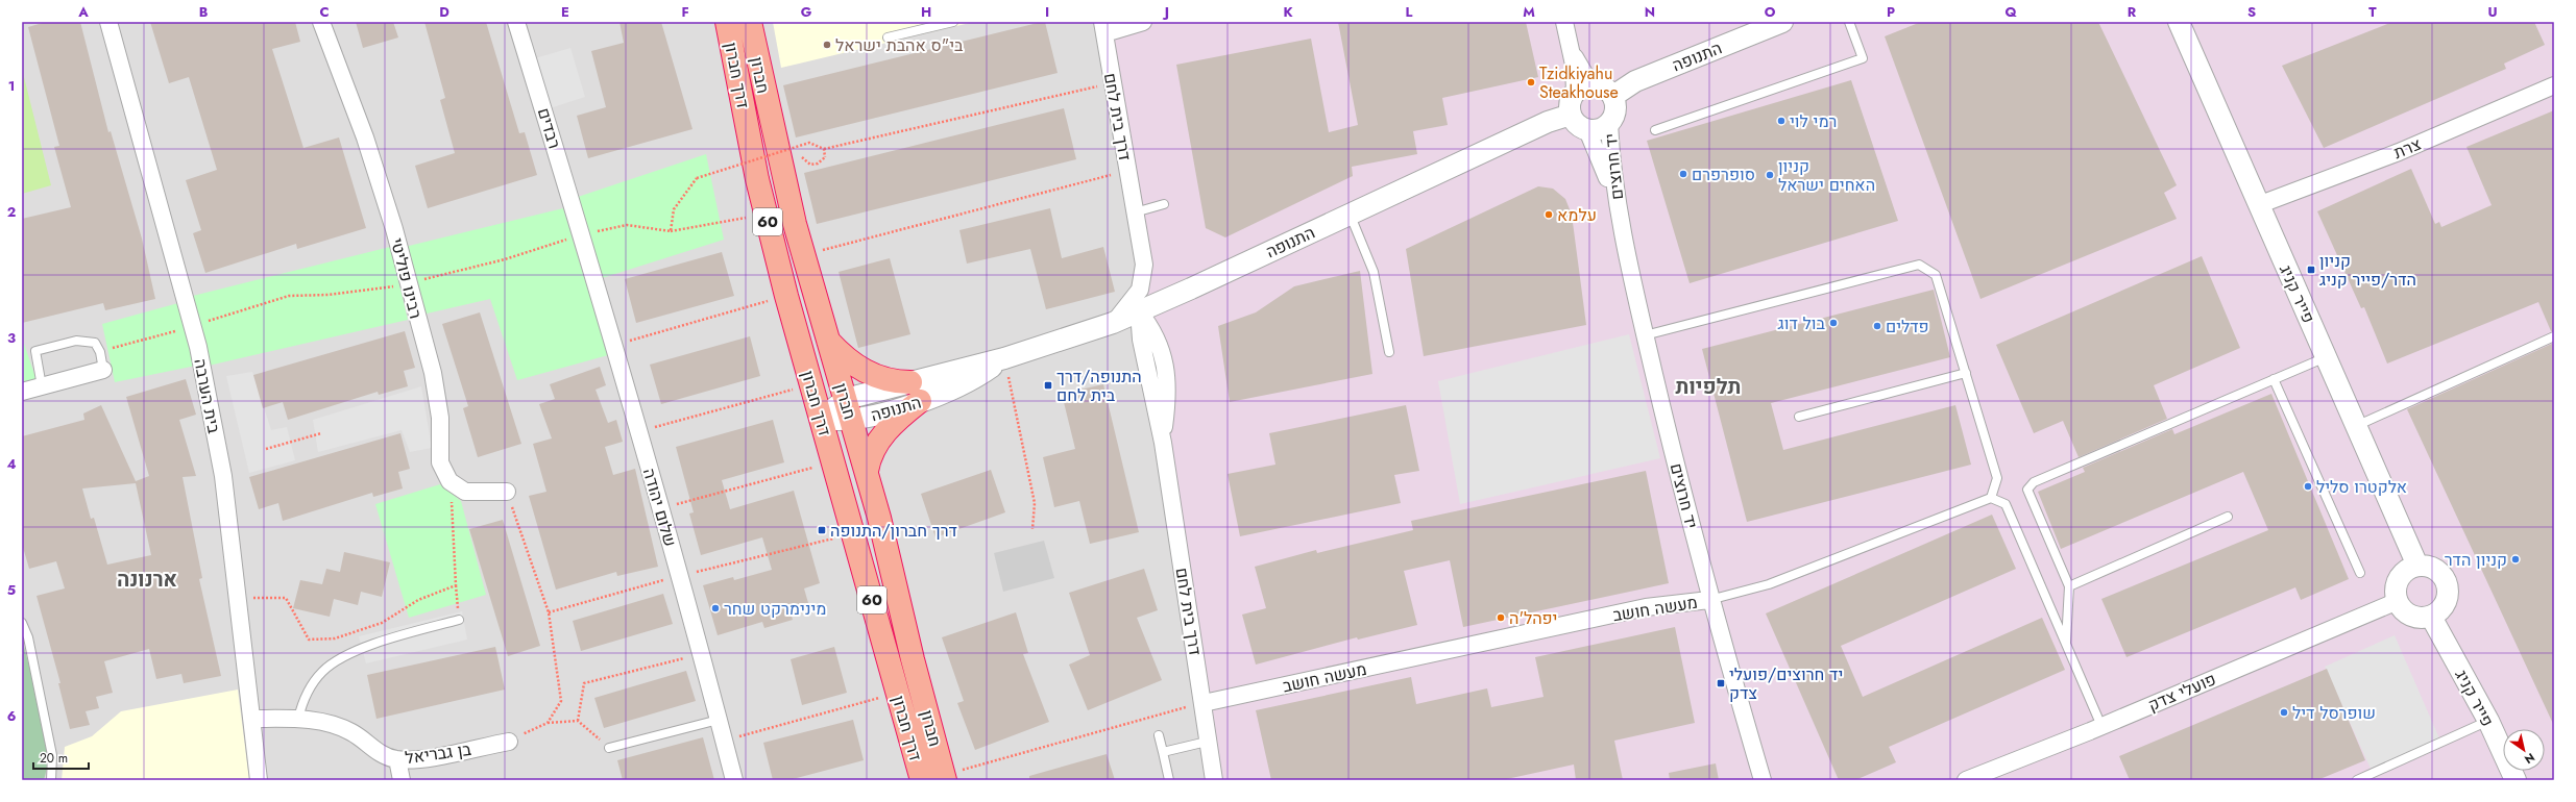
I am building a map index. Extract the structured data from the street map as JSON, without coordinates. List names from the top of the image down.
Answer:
{
  "streets": {
    "highway": ["דרך חברון", "חברון", "60"],
    "street": [
      "התנופה",
      "דרך בית לחם",
      "רבדים",
      "צרת",
      "יד חרוצים",
      "רבינו פוליטי",
      "פייר קניג",
      "בית הערבה",
      "שלום יהודה",
      "מעשה חושב",
      "פועלי צדק",
      "בן גבריאל"
    ]
  },
  "crossings": [
    ["התנופה", "דרך חברון"],
    ["התנופה", "חברון"],
    ["התנופה", "דרך בית לחם"],
    ["התנופה", "יד חרוצים"],
    ["דרך חברון", "חברון"],
    ["דרך בית לחם", "מעשה חושב"],
    ["רבדים", "שלום יהודה"],
    ["צרת", "פייר קניג"],
    ["יד חרוצים", "מעשה חושב"],
    ["פייר קניג", "פועלי צדק"],
    ["בית הערבה", "בן גבריאל"]
  ],
  "districts": ["תלפיות", "ארנונה"],
  "places": {
    "other": [
      "בי\"ס אהבת ישראל",
      "Tzidkiyahu Steakhouse",
      "רמי לוי",
      "סופרפרם",
      "קניון האחים ישראל",
      "עלמא",
      "בול דוג",
      "פדלים",
      "אלקטרו סליל",
      "קניון הדר",
      "מינימרקט שחר",
      "יפהל'ה",
      "שופרסל דיל"
    ],
    "transit": [
      "קניון הדר/פייר קניג",
      "התנופה/דרך בית לחם",
      "דרך חברון/התנופה",
      "יד חרוצים/פועלי צדק"
    ]
  },
  "scale_bar": "20 m",
  "north": "bottom right",
  "grid": {
    "columns": [
      "A",
      "B",
      "C",
      "D",
      "E",
      "F",
      "G",
      "H",
      "I",
      "J",
      "K",
      "L",
      "M",
      "N",
      "O",
      "P",
      "Q",
      "R",
      "S",
      "T",
      "U"
    ],
    "rows": [
      "1",
      "2",
      "3",
      "4",
      "5",
      "6"
    ]
  }
}
